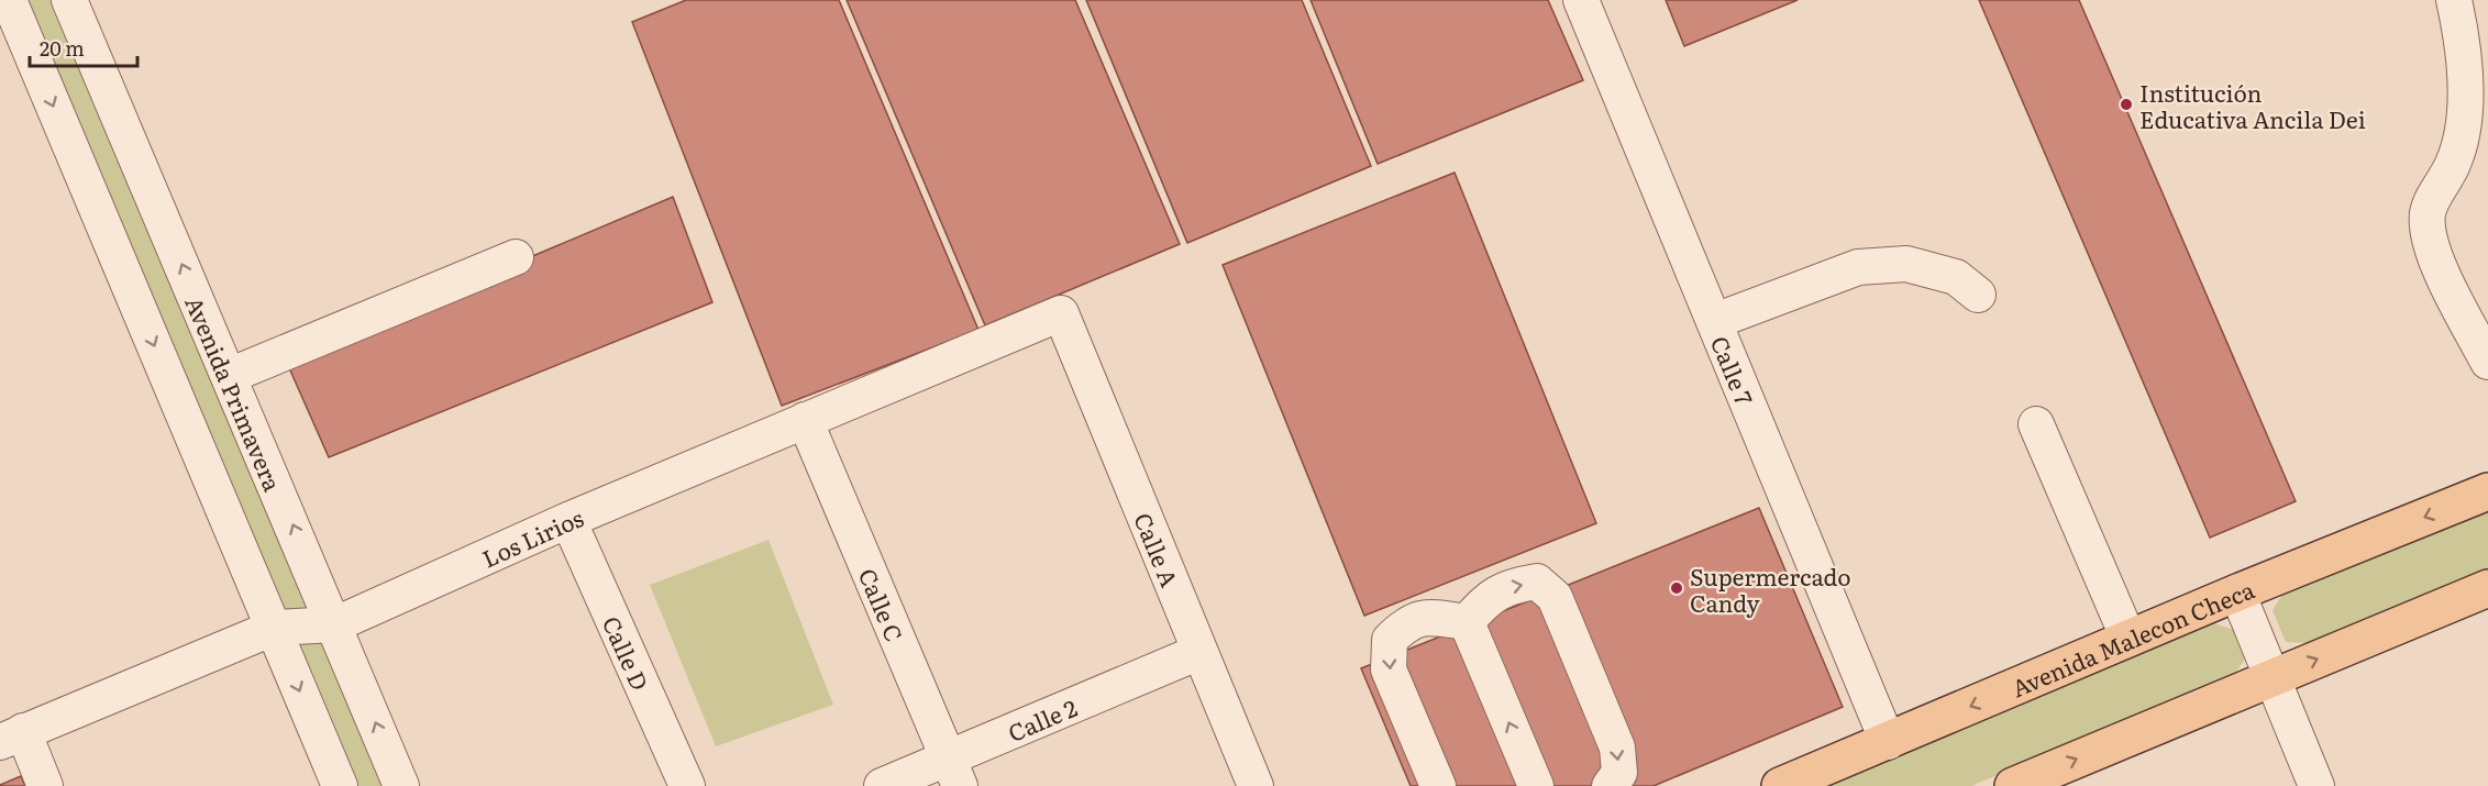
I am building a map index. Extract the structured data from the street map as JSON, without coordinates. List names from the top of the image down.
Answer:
{
  "streets": {
    "main road": ["Avenida Malecon Checa"],
    "street": [
      "Calle 7",
      "Avenida Primavera",
      "Los Lirios",
      "Calle A",
      "Calle C",
      "Calle D",
      "Calle 2"
    ]
  },
  "crossings": [
    ["Calle 7", "Avenida Malecon Checa"],
    ["Avenida Primavera", "Los Lirios"],
    ["Los Lirios", "Calle A"],
    ["Los Lirios", "Calle C"],
    ["Los Lirios", "Calle D"],
    ["Calle A", "Calle 2"],
    ["Calle C", "Calle 2"]
  ],
  "places": ["Institución Educativa Ancila Dei", "Supermercado Candy"],
  "scale_bar": "20 m"
}
